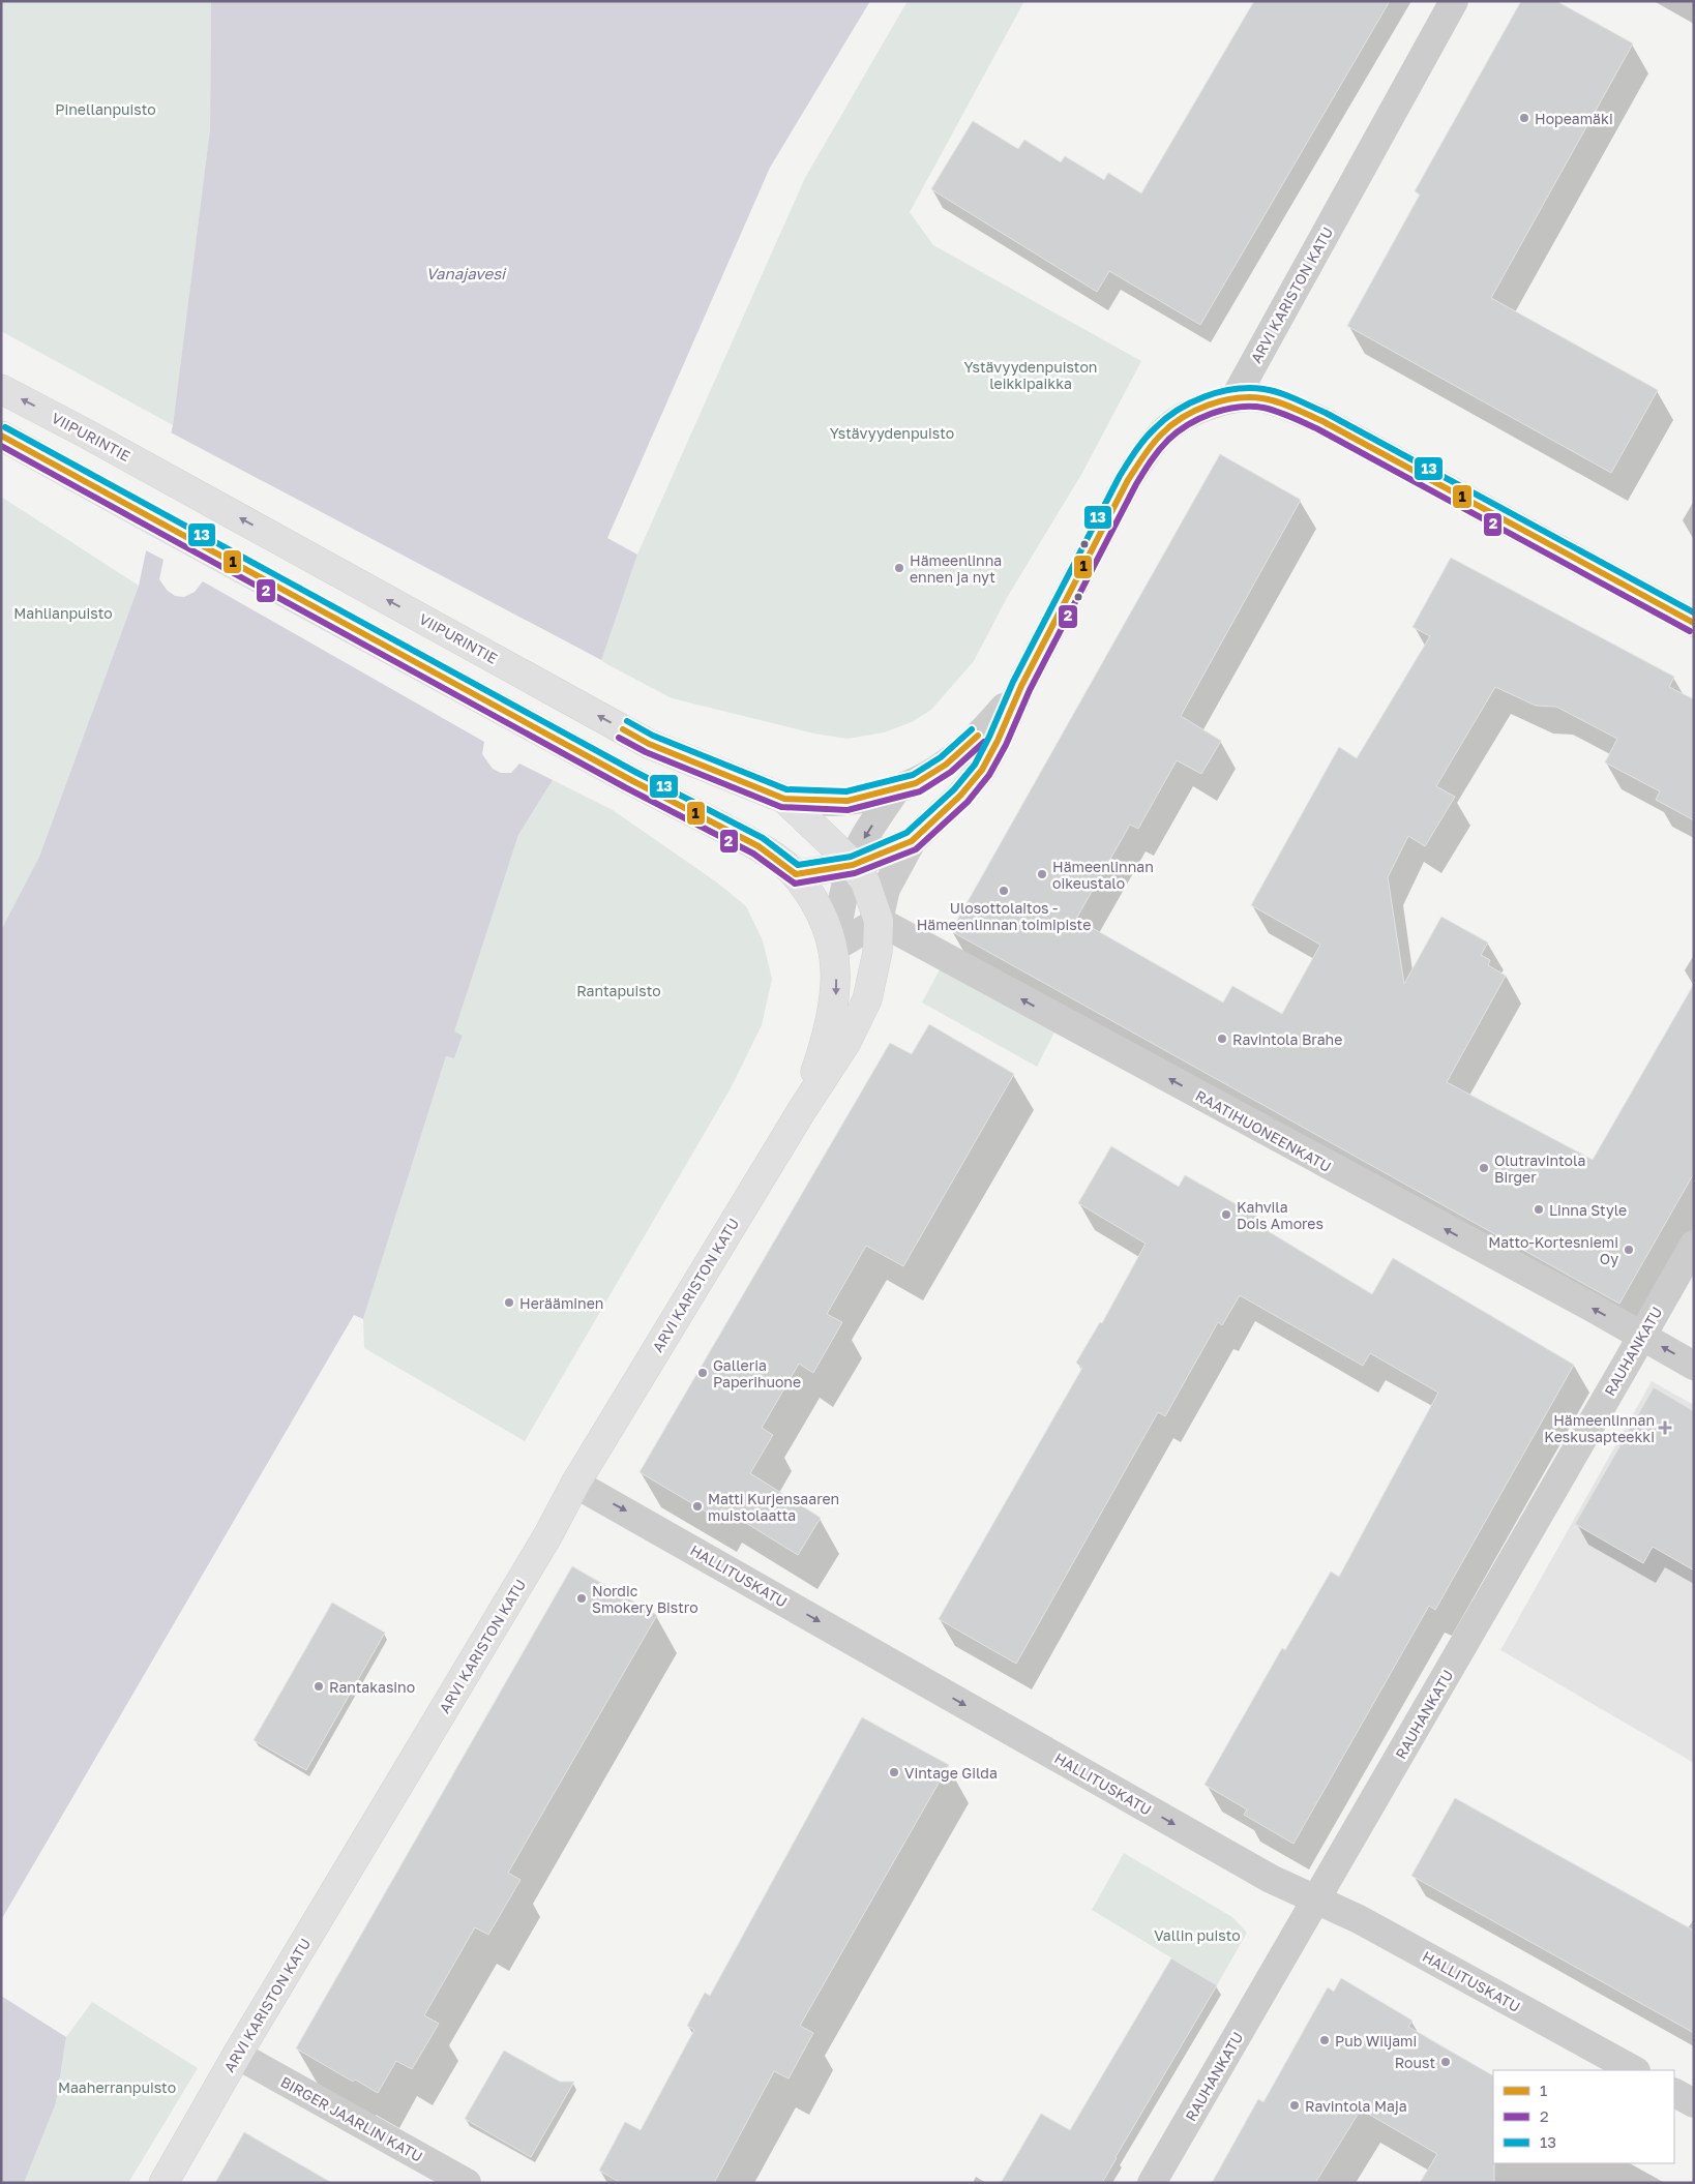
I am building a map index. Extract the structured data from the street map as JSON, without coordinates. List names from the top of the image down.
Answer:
{
  "streets": {
    "main road": ["ARVI KARISTON KATU", "VIIPURINTIE"],
    "street": [
      "RAATIHUONEENKATU",
      "RAUHANKATU",
      "HALLITUSKATU",
      "BIRGER JAARLIN KATU"
    ]
  },
  "crossings": [
    ["ARVI KARISTON KATU", "VIIPURINTIE"],
    ["ARVI KARISTON KATU", "RAATIHUONEENKATU"],
    ["ARVI KARISTON KATU", "HALLITUSKATU"],
    ["ARVI KARISTON KATU", "BIRGER JAARLIN KATU"],
    ["VIIPURINTIE", "RAATIHUONEENKATU"],
    ["RAATIHUONEENKATU", "RAUHANKATU"],
    ["RAUHANKATU", "HALLITUSKATU"]
  ],
  "one_way": ["RAATIHUONEENKATU", "HALLITUSKATU"],
  "water": ["Vanajavesi"],
  "parks": [
    "Pinellanpuisto",
    "Ystävyydenpuiston leikkipaikka",
    "Ystävyydenpuisto",
    "Mahlianpuisto",
    "Rantapuisto",
    "Vallin puisto",
    "Maaherranpuisto"
  ],
  "places": {
    "other": [
      "Hopeamäki",
      "Hämeenlinna ennen ja nyt",
      "Hämeenlinnan oikeustalo",
      "Ulosottolaitos - Hämeenlinnan toimipiste",
      "Ravintola Brahe",
      "Olutravintola Birger",
      "Linna Style",
      "Kahvila Dois Amores",
      "Matto-Kortesniemi Oy",
      "Herääminen",
      "Galleria Paperihuone",
      "Matti Kurjensaaren muistolaatta",
      "Nordic Smokery Bistro",
      "Rantakasino",
      "Vintage Gilda",
      "Pub Wiljami",
      "Roust",
      "Ravintola Maja"
    ],
    "health": ["Hämeenlinnan Keskusapteekki"]
  },
  "lines": ["transit line 13", "transit line 1", "transit line 2"],
  "legend": ["1", "2", "13"]
}
